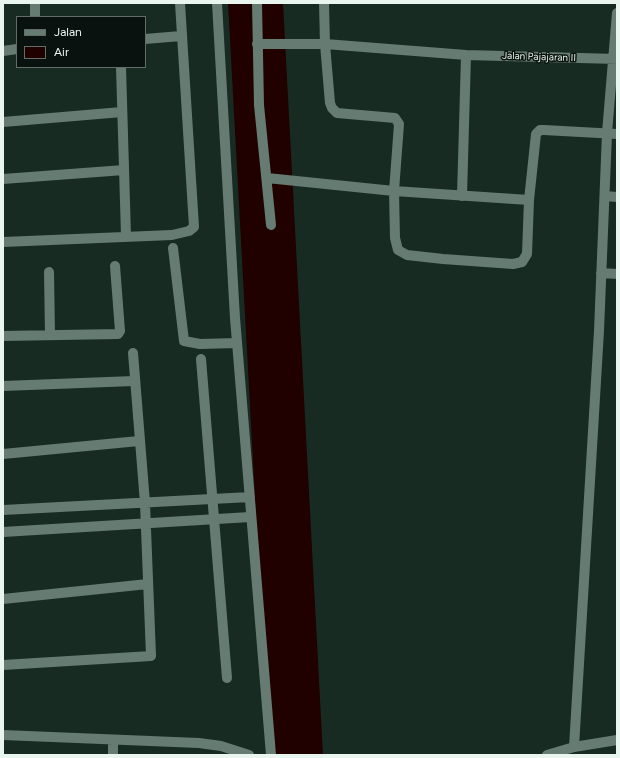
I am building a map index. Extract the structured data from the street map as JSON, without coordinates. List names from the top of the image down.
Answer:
{
  "streets": {
    "street": ["Jalan Pajajaran II"]
  },
  "legend": ["Jalan", "Air"]
}
